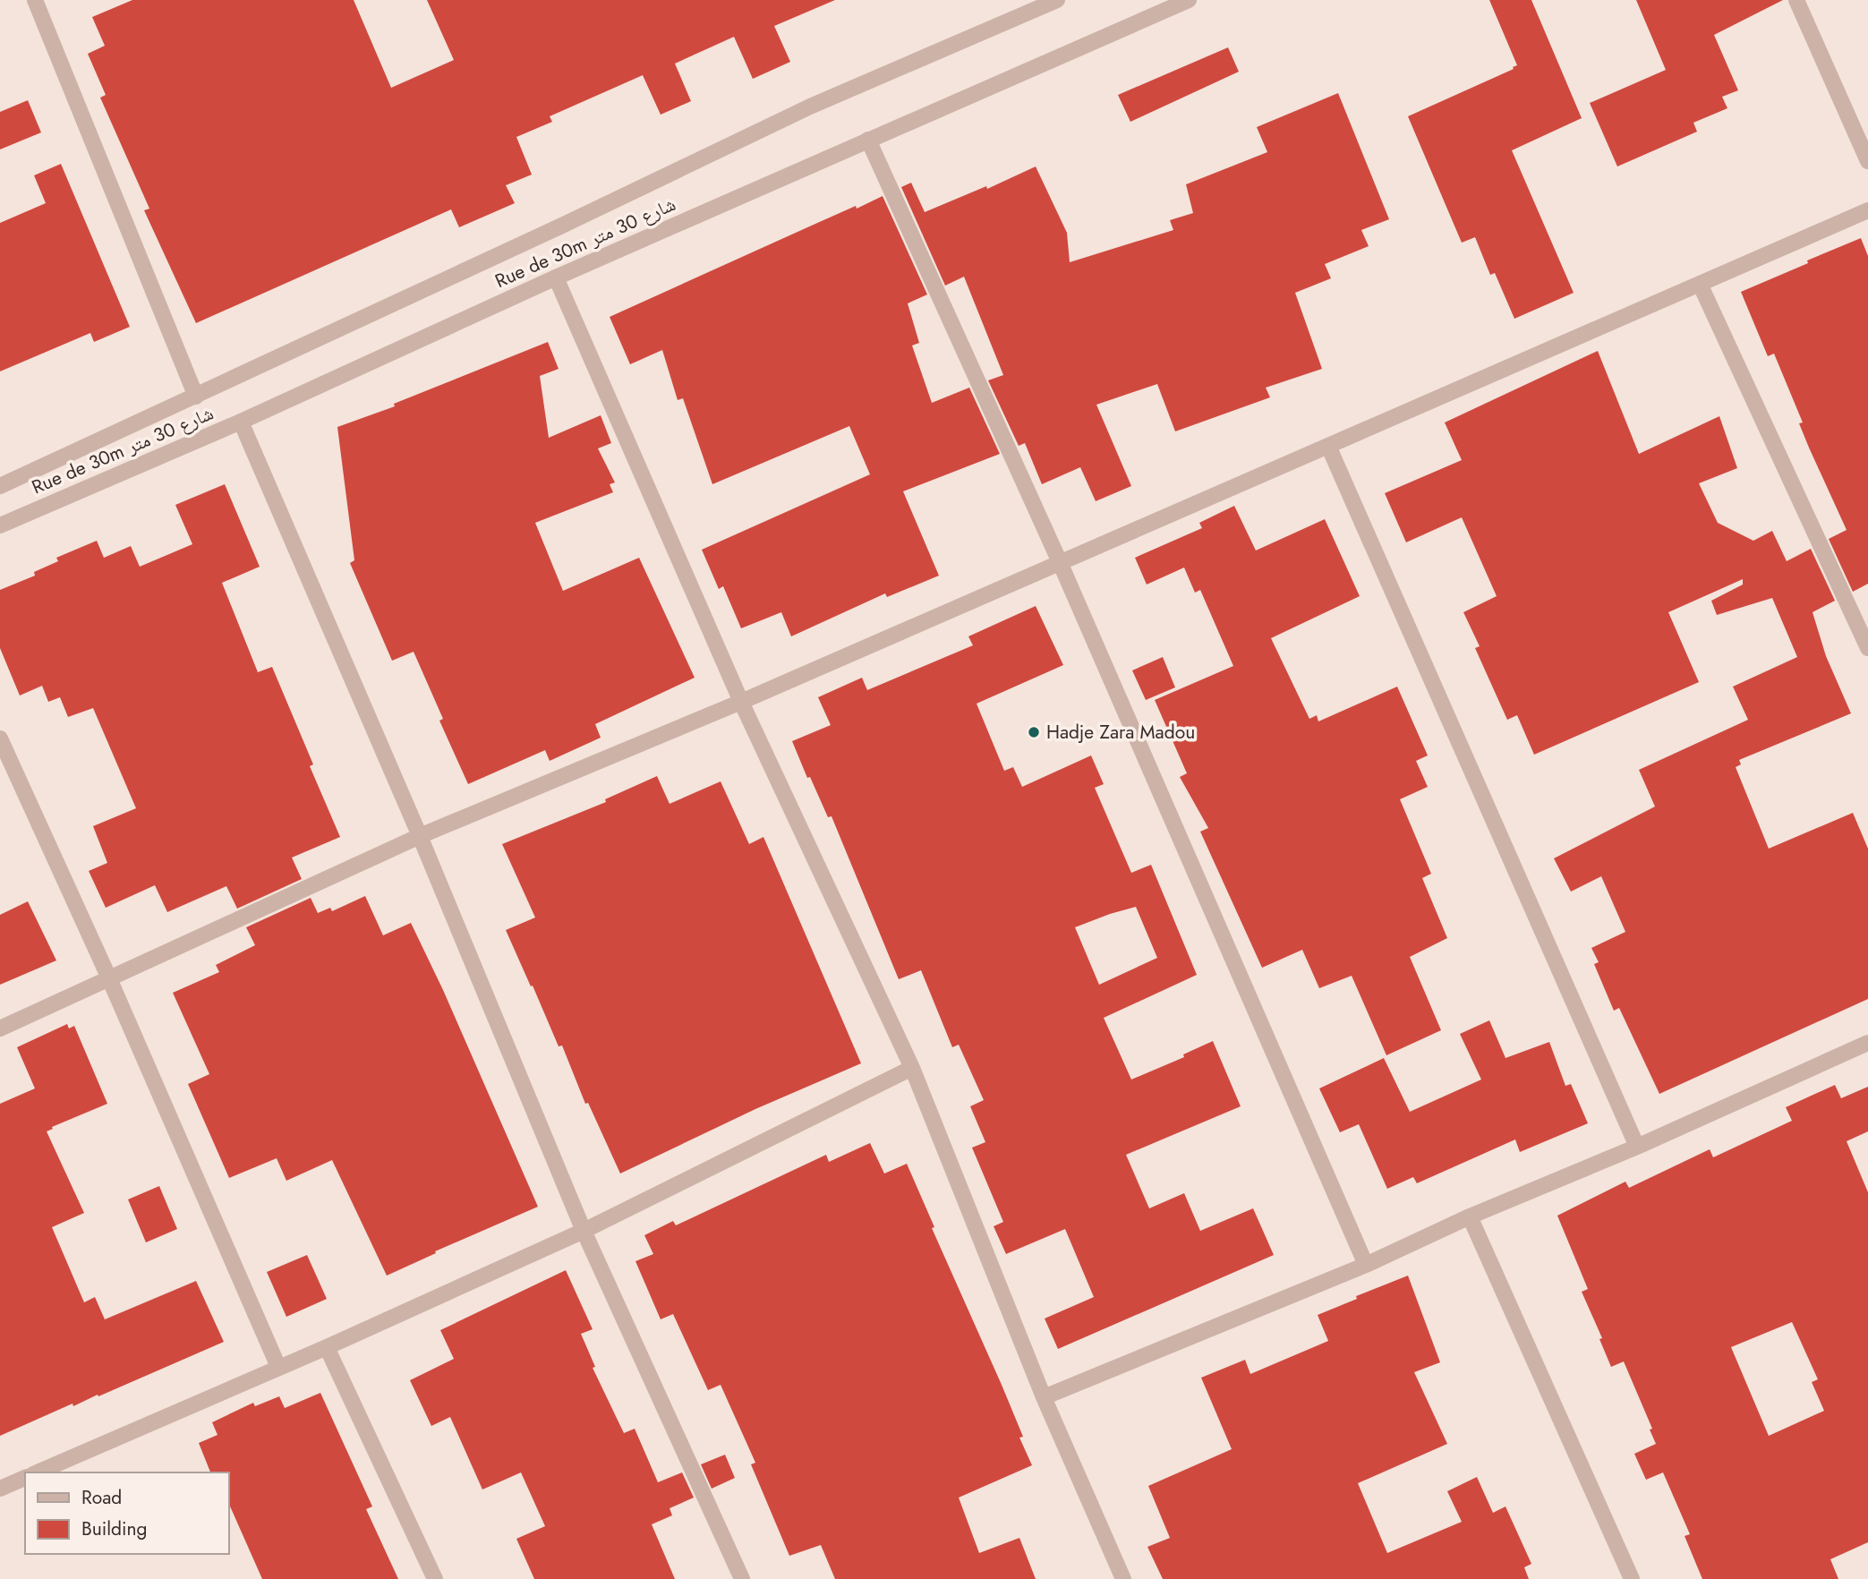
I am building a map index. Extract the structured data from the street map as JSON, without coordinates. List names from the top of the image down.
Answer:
{
  "streets": {
    "street": ["Rue de 30m شارع 30 متر"]
  },
  "places": ["Hadje Zara Madou"],
  "legend": ["Road", "Building"]
}
